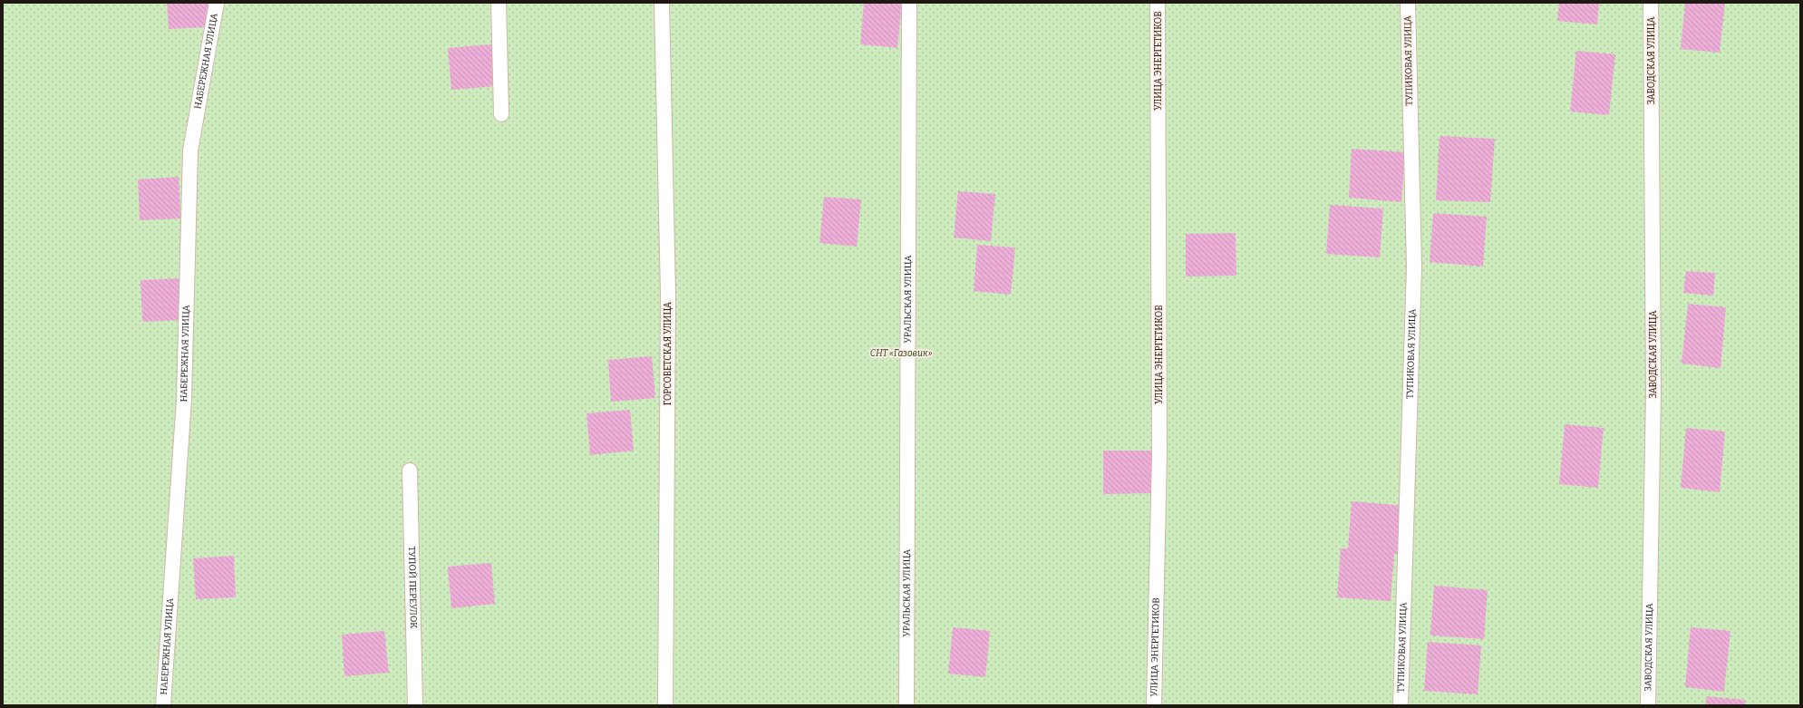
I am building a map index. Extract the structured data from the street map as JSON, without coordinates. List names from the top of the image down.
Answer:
{
  "streets": {
    "lane": [
      "НАБЕРЕЖНАЯ УЛИЦА",
      "УЛИЦА ЭНЕРГЕТИКОВ",
      "ТУПИКОВАЯ УЛИЦА",
      "ЗАВОДСКАЯ УЛИЦА",
      "УРАЛЬСКАЯ УЛИЦА",
      "ГОРСОВЕТСКАЯ УЛИЦА",
      "ТУПОЙ ПЕРЕУЛОК"
    ]
  },
  "parks": ["СНТ «Газовик»"]
}
